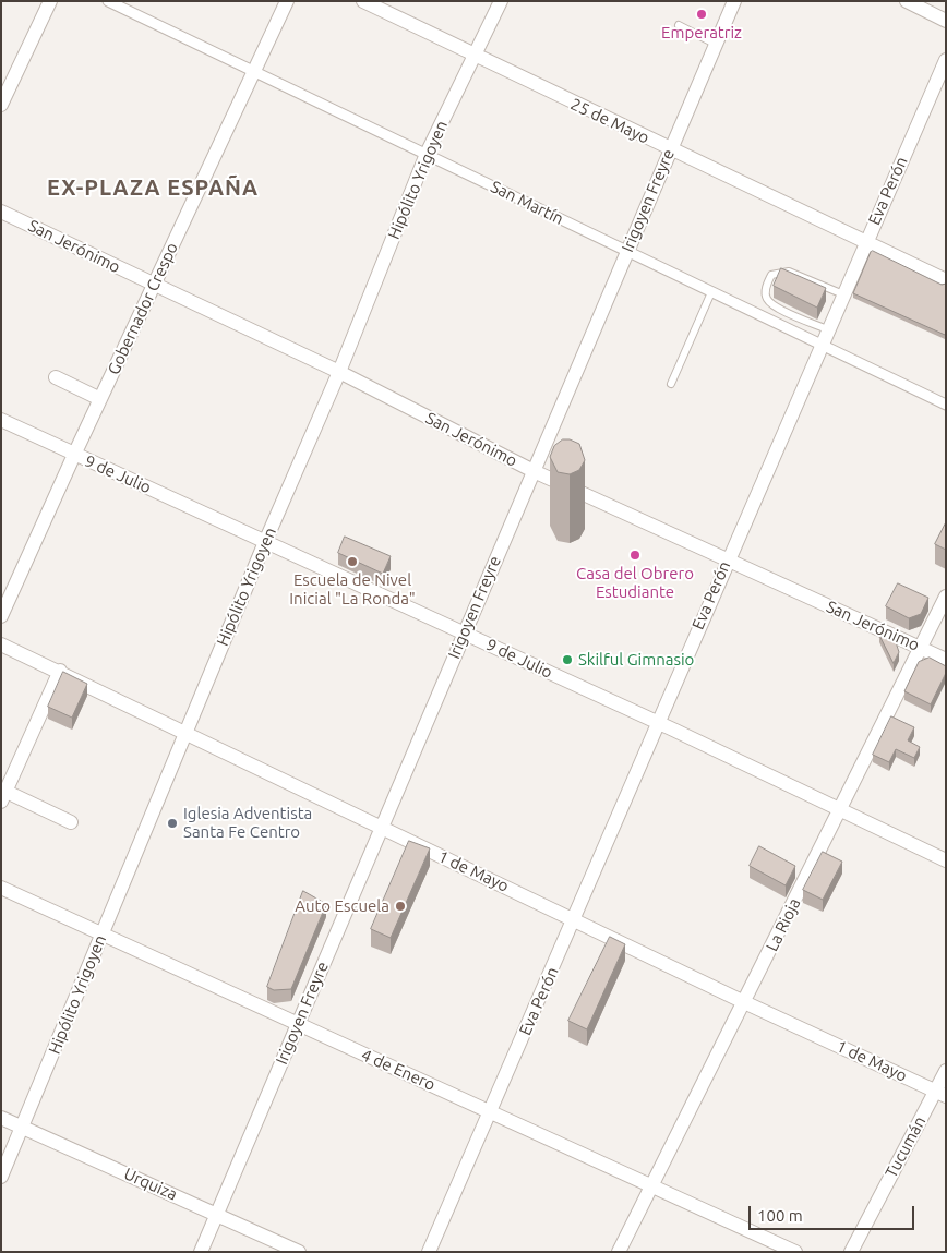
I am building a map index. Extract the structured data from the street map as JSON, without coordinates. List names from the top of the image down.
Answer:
{
  "streets": {
    "street": [
      "25 de Mayo",
      "Hipólito Yrigoyen",
      "Eva Perón",
      "Irigoyen Freyre",
      "San Martín",
      "San Jerónimo",
      "Gobernador Crespo",
      "9 de Julio",
      "1 de Mayo",
      "La Rioja",
      "4 de Enero",
      "Tucumán",
      "Urquiza"
    ]
  },
  "crossings": [
    ["25 de Mayo", "Hipólito Yrigoyen"],
    ["25 de Mayo", "Eva Perón"],
    ["25 de Mayo", "Irigoyen Freyre"],
    ["Hipólito Yrigoyen", "San Martín"],
    ["Hipólito Yrigoyen", "San Jerónimo"],
    ["Hipólito Yrigoyen", "9 de Julio"],
    ["Hipólito Yrigoyen", "1 de Mayo"],
    ["Hipólito Yrigoyen", "4 de Enero"],
    ["Hipólito Yrigoyen", "Urquiza"],
    ["Eva Perón", "San Martín"],
    ["Eva Perón", "San Jerónimo"],
    ["Eva Perón", "9 de Julio"],
    ["Eva Perón", "1 de Mayo"],
    ["Eva Perón", "4 de Enero"],
    ["Irigoyen Freyre", "San Martín"],
    ["Irigoyen Freyre", "San Jerónimo"],
    ["Irigoyen Freyre", "9 de Julio"],
    ["Irigoyen Freyre", "1 de Mayo"],
    ["Irigoyen Freyre", "4 de Enero"],
    ["Irigoyen Freyre", "Urquiza"],
    ["San Martín", "Gobernador Crespo"],
    ["San Jerónimo", "Gobernador Crespo"],
    ["San Jerónimo", "La Rioja"],
    ["Gobernador Crespo", "9 de Julio"],
    ["9 de Julio", "La Rioja"],
    ["1 de Mayo", "La Rioja"],
    ["1 de Mayo", "Tucumán"],
    ["La Rioja", "4 de Enero"]
  ],
  "districts": ["EX-PLAZA ESPAÑA"],
  "places": [
    "Emperatriz",
    "Casa del Obrero Estudiante",
    "Escuela de Nivel Inicial \"La Ronda\"",
    "Skilful Gimnasio",
    "Iglesia Adventista Santa Fe Centro",
    "Auto Escuela"
  ],
  "scale_bar": "100 m"
}
